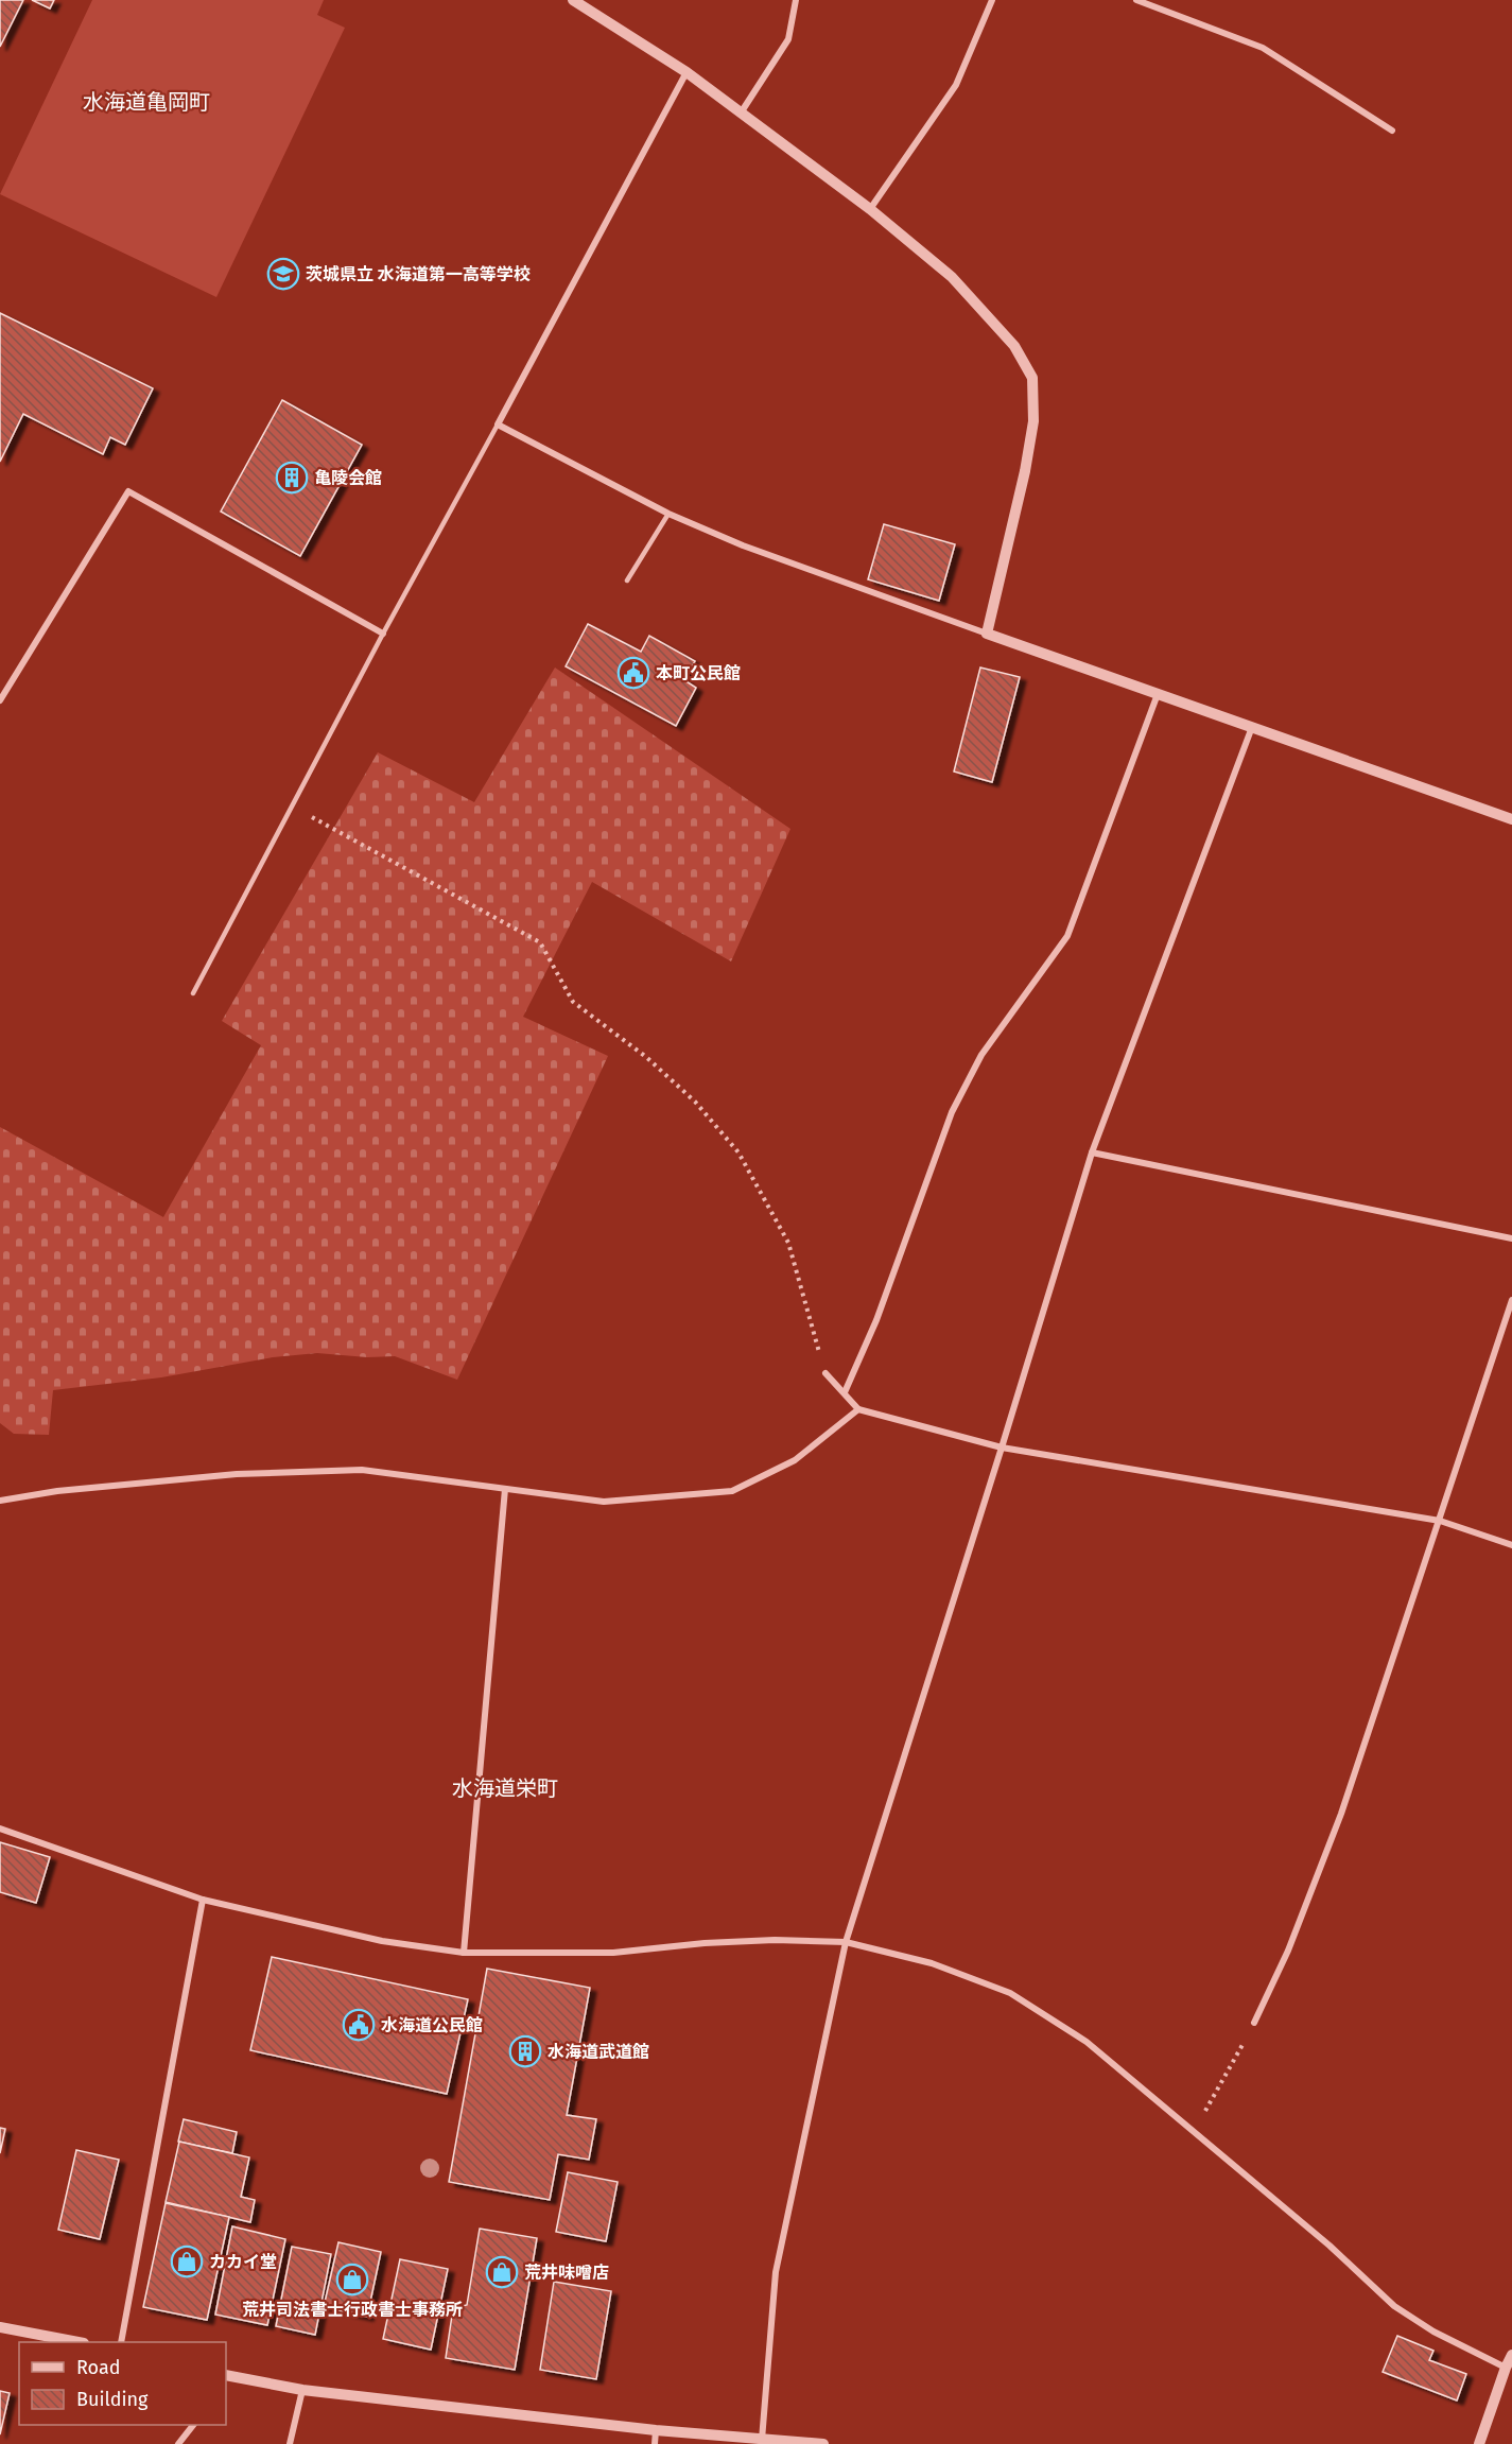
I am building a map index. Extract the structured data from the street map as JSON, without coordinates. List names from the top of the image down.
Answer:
{
  "districts": ["水海道亀岡町", "水海道栄町"],
  "places": {
    "school or university": ["茨城県立 水海道第一高等学校"],
    "building": ["亀陵会館", "水海道武道館"],
    "public building": ["本町公民館", "水海道公民館"],
    "shop": ["カカイ堂", "荒井味噌店", "荒井司法書士行政書士事務所"]
  },
  "legend": ["Road", "Building"]
}
